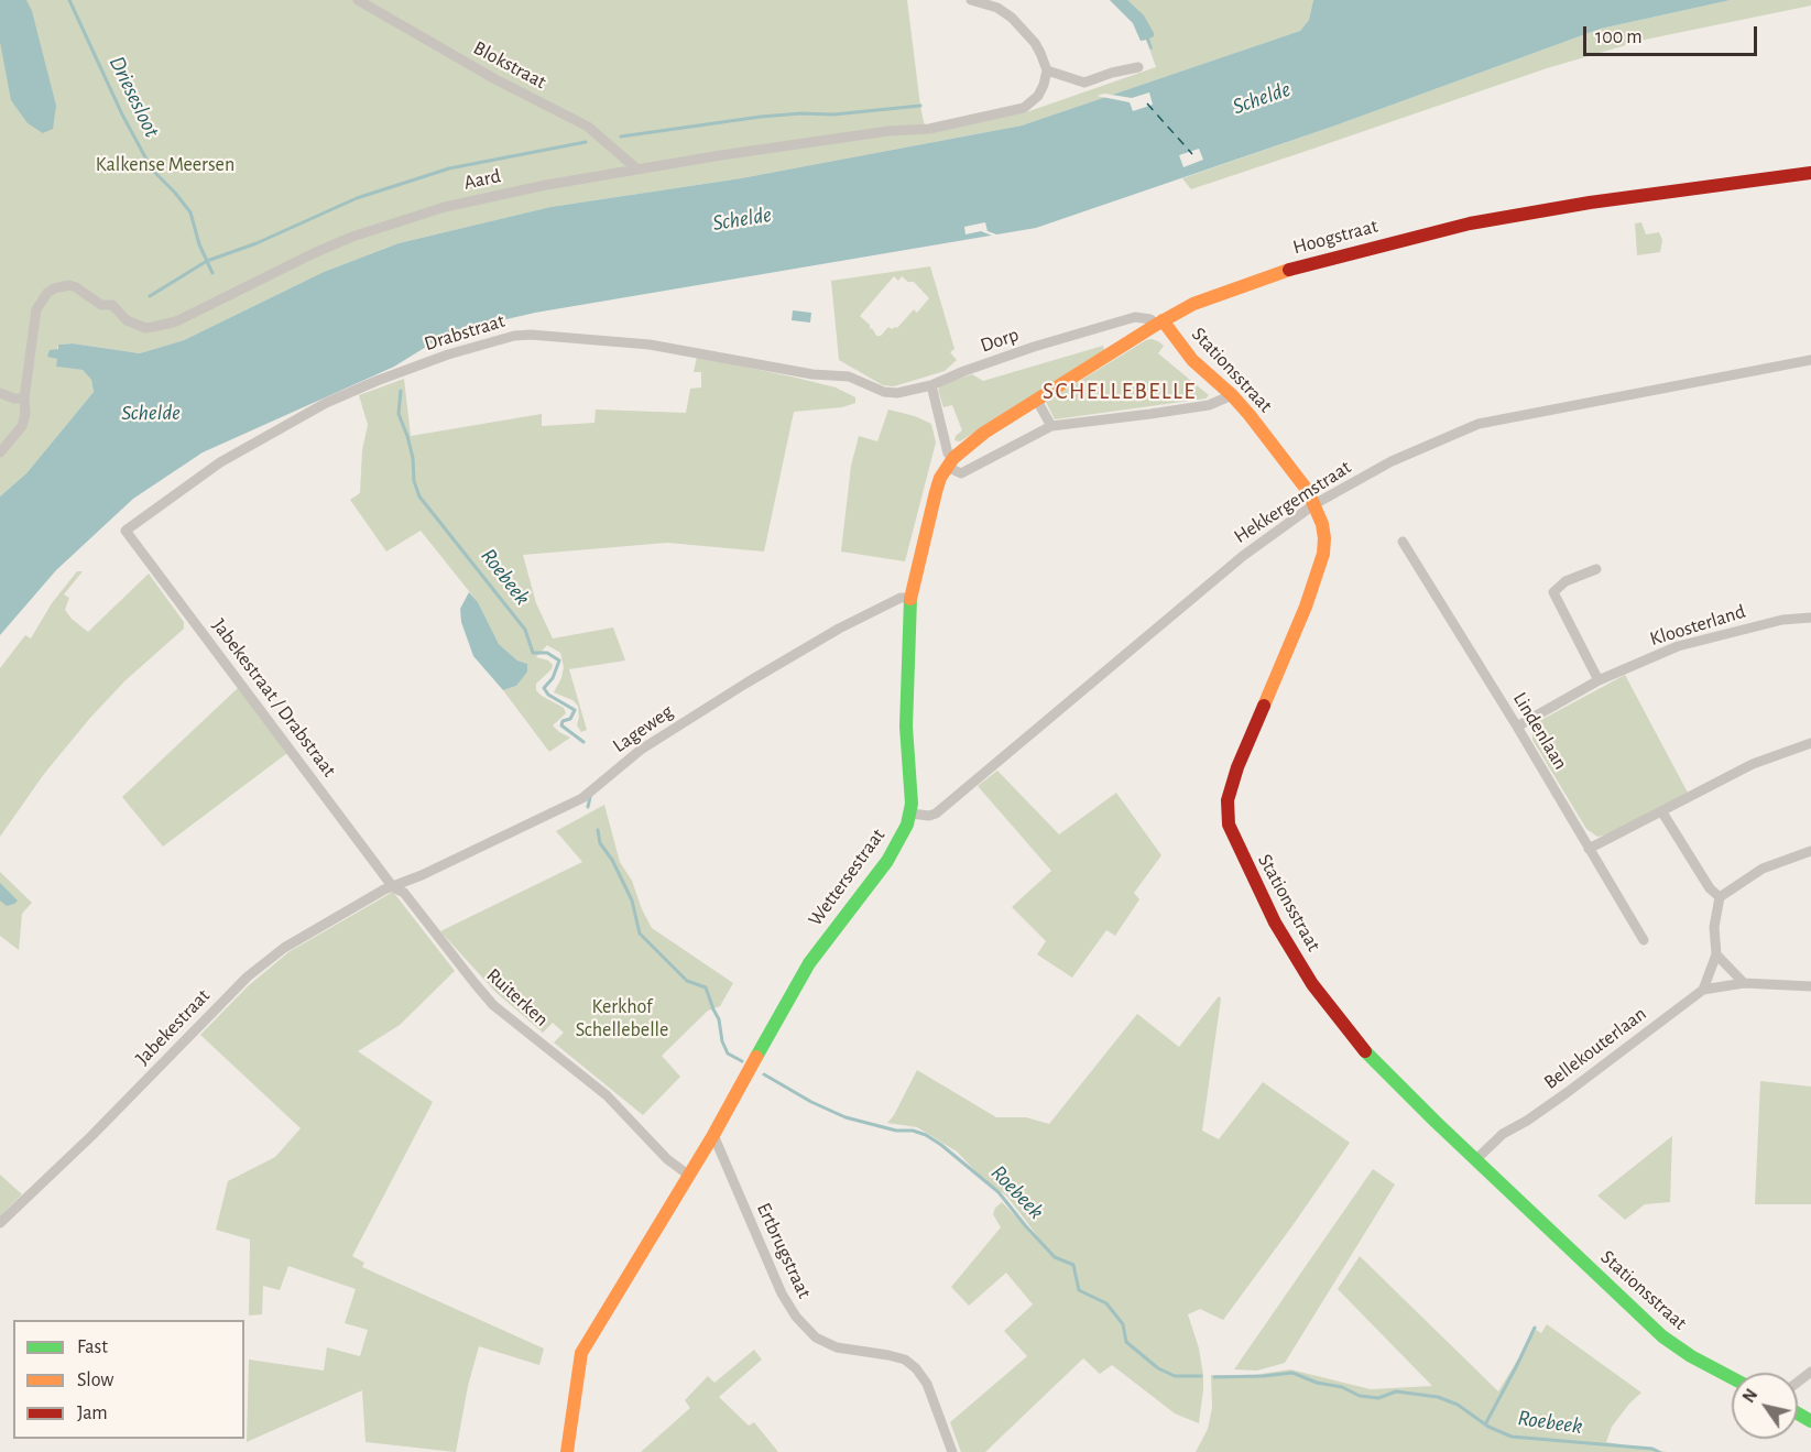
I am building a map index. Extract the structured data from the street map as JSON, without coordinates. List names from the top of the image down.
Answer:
{
  "streets": {
    "main road": ["Hoogstraat", "Stationsstraat", "Wettersestraat"],
    "street": [
      "Blokstraat",
      "Aard",
      "Drabstraat",
      "Dorp",
      "Hekkergemstraat",
      "Kloosterland",
      "Jabekestraat / Drabstraat",
      "Lageweg",
      "Lindenlaan",
      "Ruiterken",
      "Jabekestraat",
      "Bellekouterlaan",
      "Ertbrugstraat"
    ]
  },
  "crossings": [
    ["Blokstraat", "Aard"],
    ["Hoogstraat", "Dorp"],
    ["Hoogstraat", "Stationsstraat"],
    ["Hoogstraat", "Wettersestraat"],
    ["Drabstraat", "Dorp"],
    ["Drabstraat", "Jabekestraat / Drabstraat"],
    ["Dorp", "Stationsstraat"],
    ["Stationsstraat", "Hekkergemstraat"],
    ["Stationsstraat", "Bellekouterlaan"],
    ["Hekkergemstraat", "Wettersestraat"],
    ["Kloosterland", "Lindenlaan"],
    ["Jabekestraat / Drabstraat", "Lageweg"],
    ["Jabekestraat / Drabstraat", "Ruiterken"],
    ["Jabekestraat / Drabstraat", "Jabekestraat"],
    ["Lageweg", "Wettersestraat"],
    ["Lageweg", "Ruiterken"],
    ["Lageweg", "Jabekestraat"],
    ["Wettersestraat", "Ruiterken"],
    ["Wettersestraat", "Ertbrugstraat"],
    ["Ruiterken", "Jabekestraat"]
  ],
  "districts": ["SCHELLEBELLE"],
  "water": ["Driesesloot", "Schelde", "Roebeek"],
  "parks": ["Kalkense Meersen", "Kerkhof Schellebelle"],
  "legend": ["Fast", "Slow", "Jam"],
  "scale_bar": "100 m",
  "north": "top left"
}
